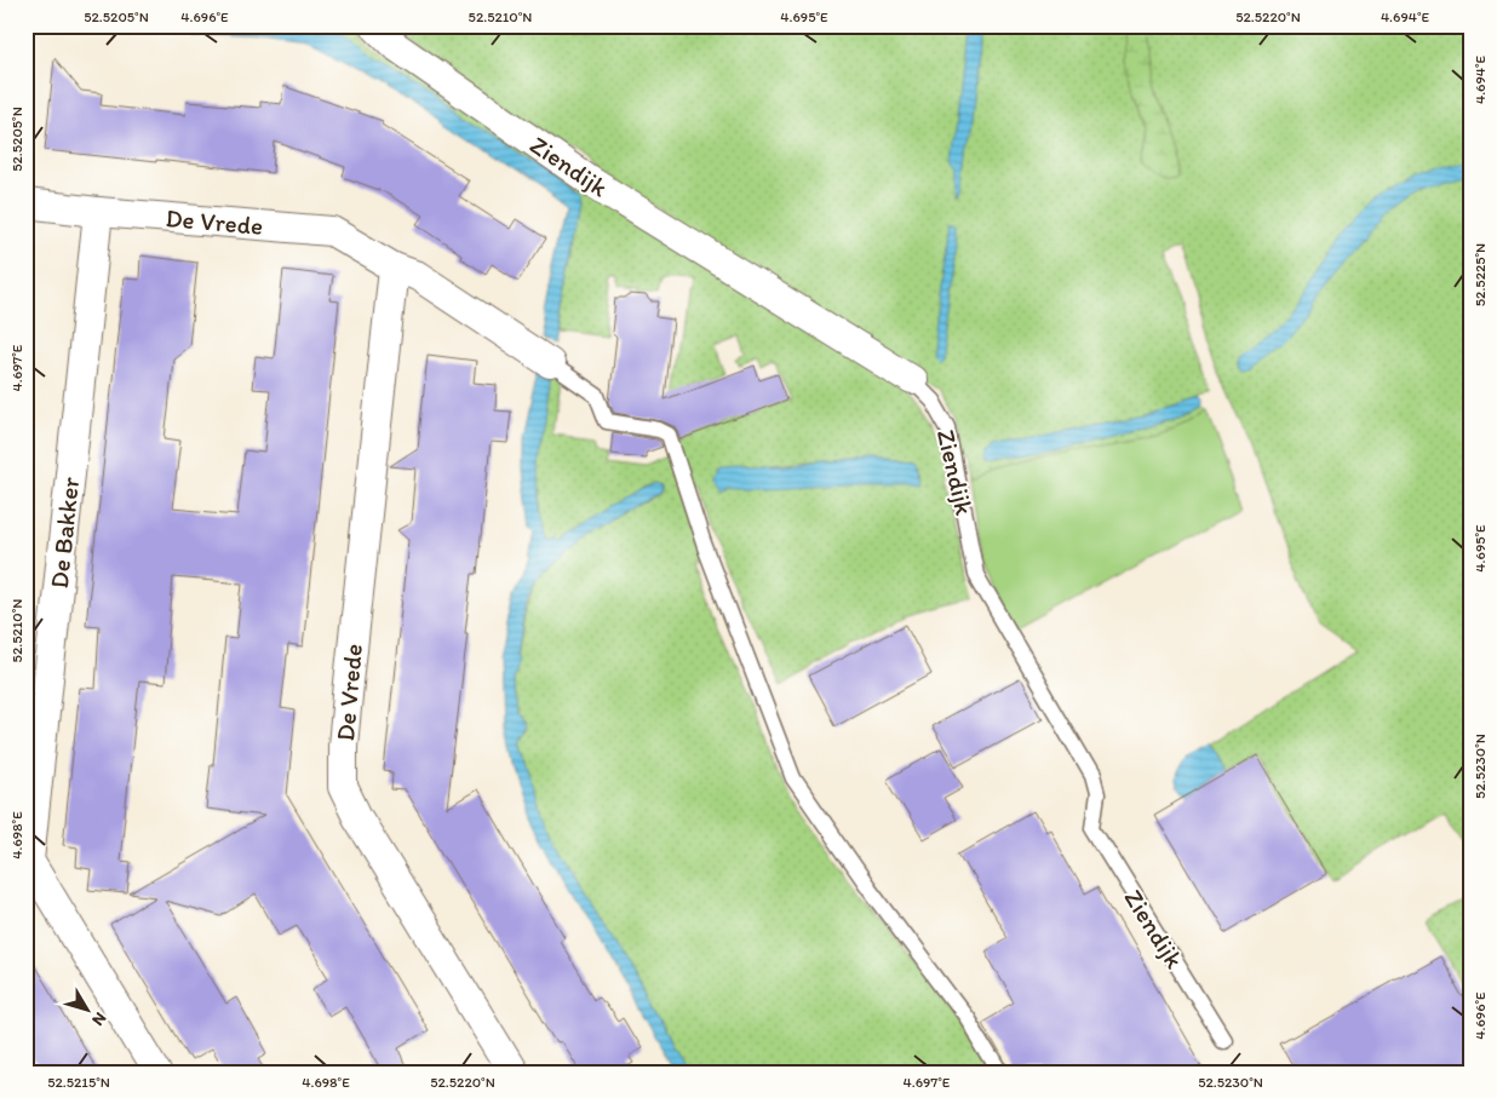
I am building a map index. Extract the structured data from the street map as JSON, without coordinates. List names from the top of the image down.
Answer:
{
  "streets": {
    "street": ["Ziendijk", "De Vrede", "De Bakker"]
  },
  "crossings": [
    ["De Vrede", "De Bakker"]
  ],
  "north": "bottom right",
  "coordinates": [
    "52.5205°N",
    "4.696°E",
    "52.5210°N",
    "4.695°E",
    "52.5220°N",
    "4.694°E",
    "52.5225°N",
    "4.697°E",
    "52.5230°N",
    "4.698°E",
    "52.5215°N"
  ]
}
